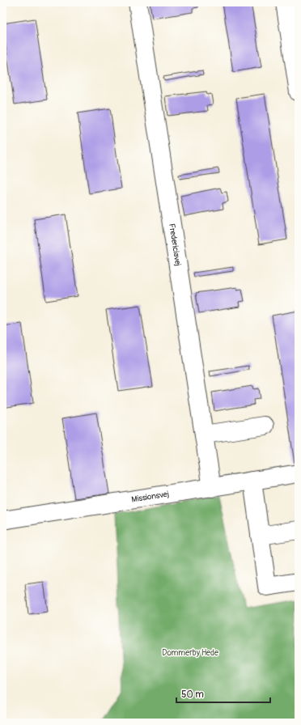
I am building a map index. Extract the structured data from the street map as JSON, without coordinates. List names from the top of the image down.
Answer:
{
  "streets": {
    "lane": ["Fredericiavej", "Missionsvej"]
  },
  "crossings": [
    ["Fredericiavej", "Missionsvej"]
  ],
  "parks": ["Dommerby Hede"],
  "scale_bar": "50 m"
}
